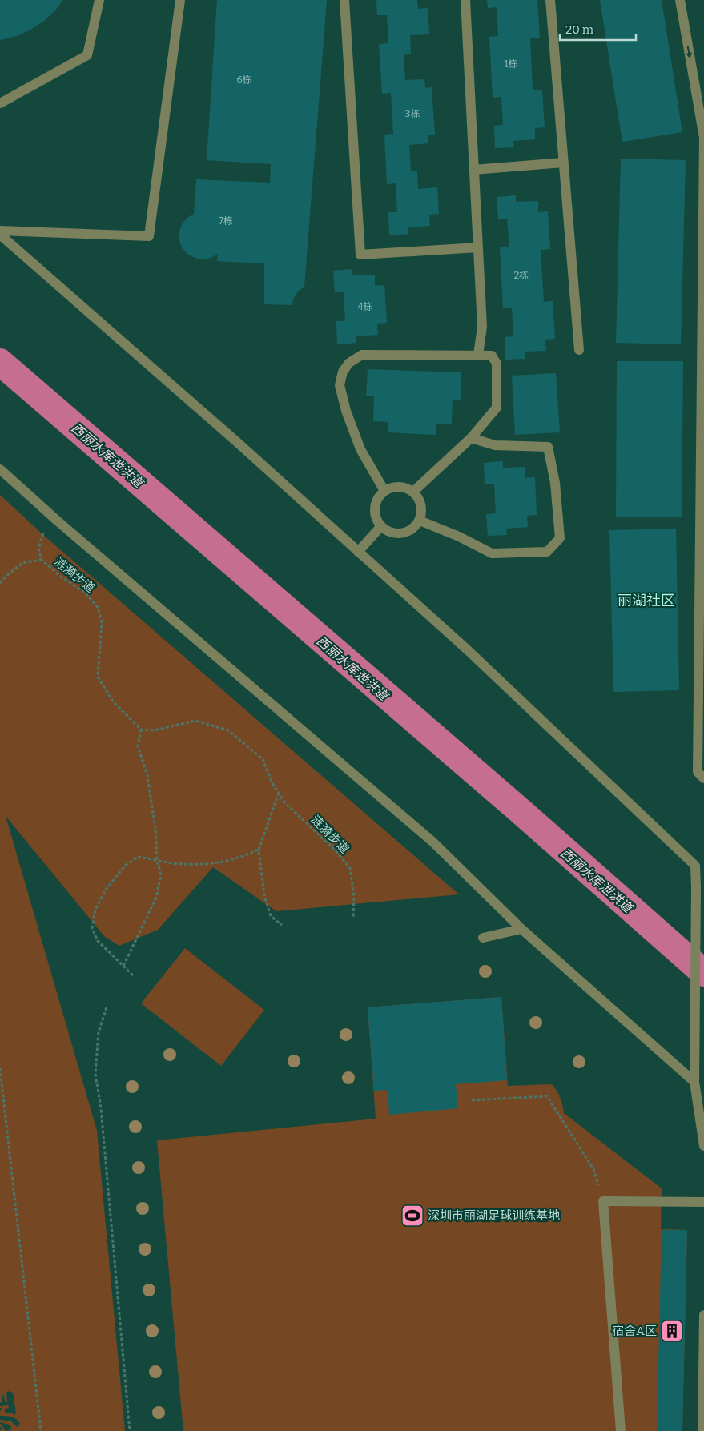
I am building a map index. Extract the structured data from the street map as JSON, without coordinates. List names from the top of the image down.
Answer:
{
  "streets": {
    "path": ["涟漪步道"]
  },
  "districts": ["丽湖社区"],
  "water": ["西丽水库泄洪道"],
  "places": {
    "sports": ["深圳市丽湖足球训练基地"],
    "building": ["宿舍A区"]
  },
  "house_numbers": [
    "1栋",
    "6栋",
    "3栋",
    "7栋",
    "2栋",
    "4栋"
  ],
  "scale_bar": "20 m"
}
